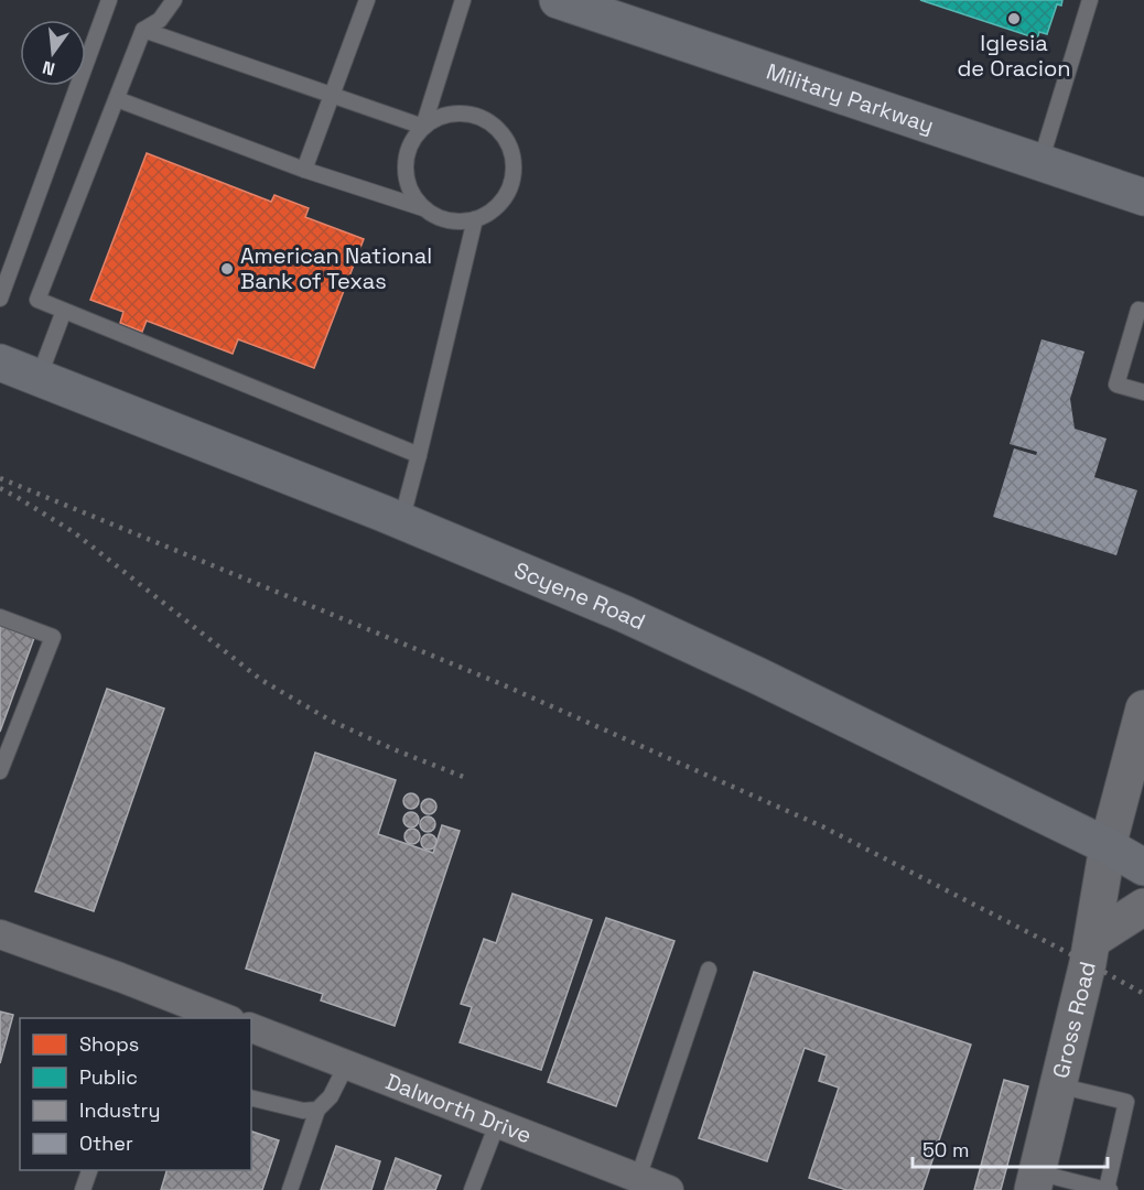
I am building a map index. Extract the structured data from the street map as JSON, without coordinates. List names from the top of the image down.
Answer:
{
  "streets": {
    "main road": ["Military Parkway", "Scyene Road", "Gross Road"],
    "street": ["Dalworth Drive"]
  },
  "crossings": [
    ["Scyene Road", "Gross Road"]
  ],
  "places": ["Iglesia de Oracion", "American National Bank of Texas"],
  "legend": [
    "Shops",
    "Public",
    "Industry",
    "Other"
  ],
  "scale_bar": "50 m",
  "north": "bottom"
}
